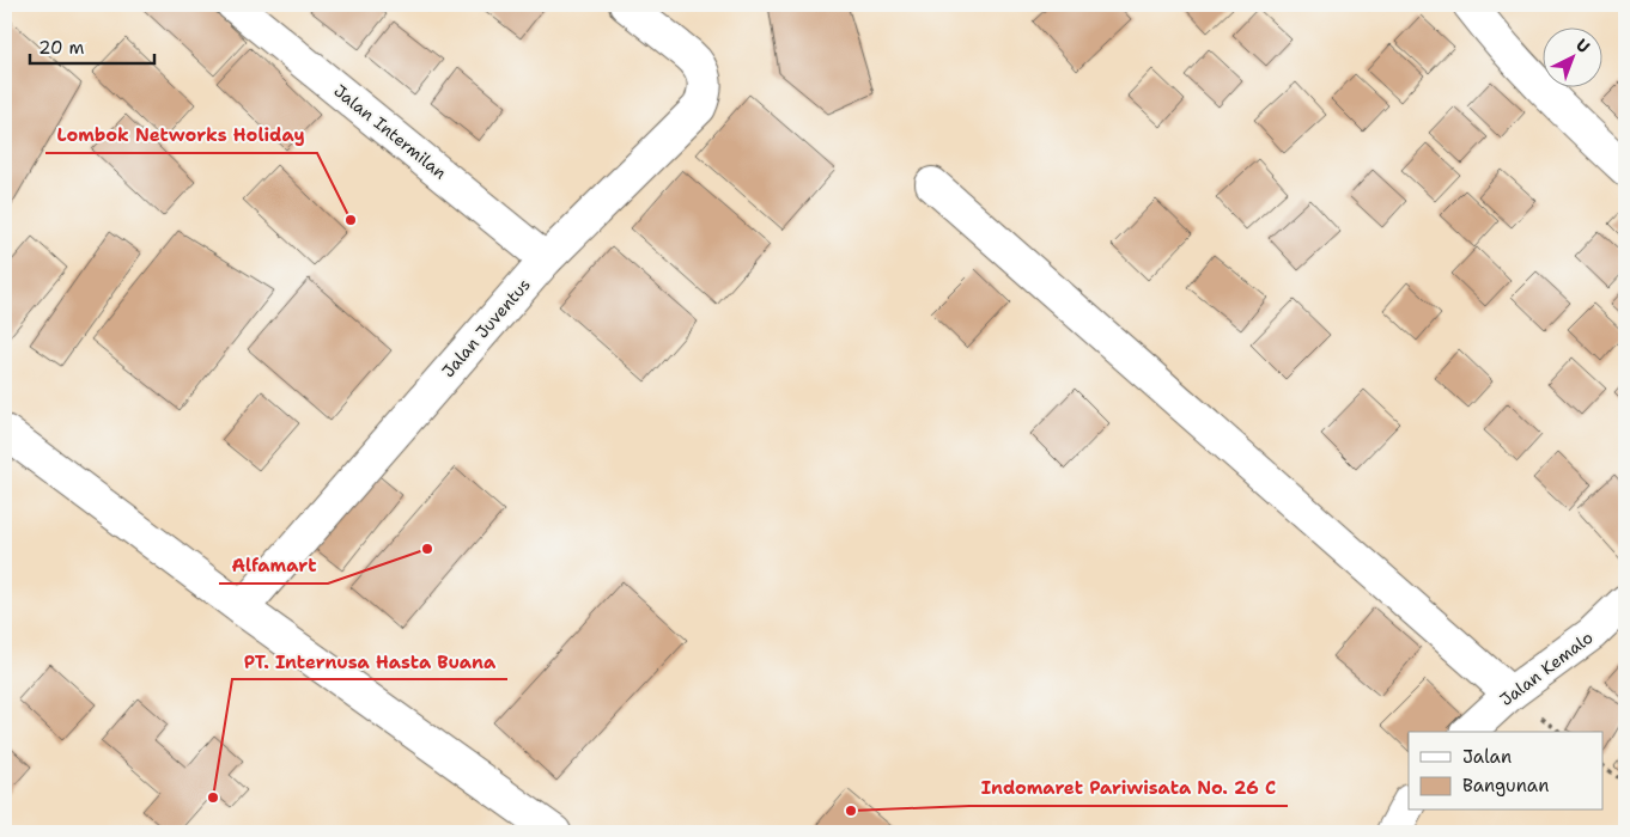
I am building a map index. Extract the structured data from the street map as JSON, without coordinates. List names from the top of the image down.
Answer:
{
  "streets": {
    "street": ["Jalan Intermilan", "Jalan Juventus", "Jalan Kemalo"]
  },
  "crossings": [
    ["Jalan Intermilan", "Jalan Juventus"]
  ],
  "places": [
    "Lombok Networks Holiday",
    "Alfamart",
    "PT. Internusa Hasta Buana",
    "Indomaret Pariwisata No. 26 C"
  ],
  "legend": ["Jalan", "Bangunan"],
  "scale_bar": "20 m",
  "north": "top right"
}
